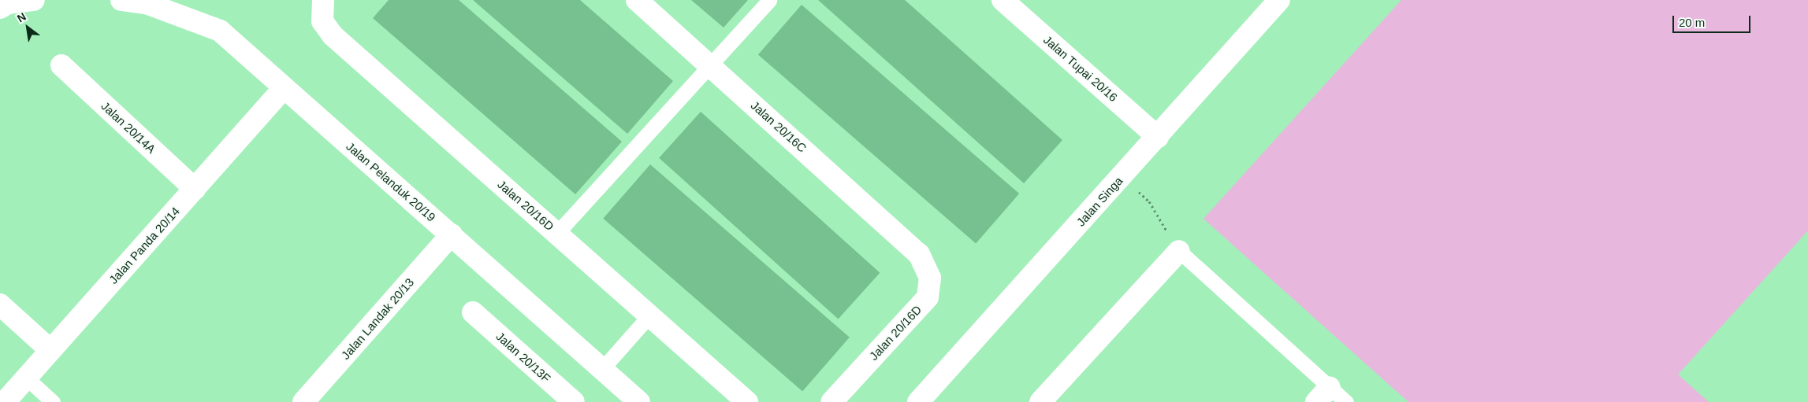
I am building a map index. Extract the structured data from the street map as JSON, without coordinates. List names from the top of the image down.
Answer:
{
  "streets": {
    "street": [
      "Jalan Tupai 20/16",
      "Jalan 20/16C",
      "Jalan 20/14A",
      "Jalan Pelanduk 20/19",
      "Jalan Singa",
      "Jalan 20/16D",
      "Jalan Panda 20/14",
      "Jalan Landak 20/13",
      "Jalan 20/13F"
    ]
  },
  "crossings": [
    ["Jalan Tupai 20/16", "Jalan Singa"],
    ["Jalan 20/16C", "Jalan 20/16D"],
    ["Jalan 20/14A", "Jalan Panda 20/14"],
    ["Jalan Pelanduk 20/19", "Jalan Panda 20/14"],
    ["Jalan Pelanduk 20/19", "Jalan Landak 20/13"]
  ],
  "scale_bar": "20 m",
  "north": "top left"
}
